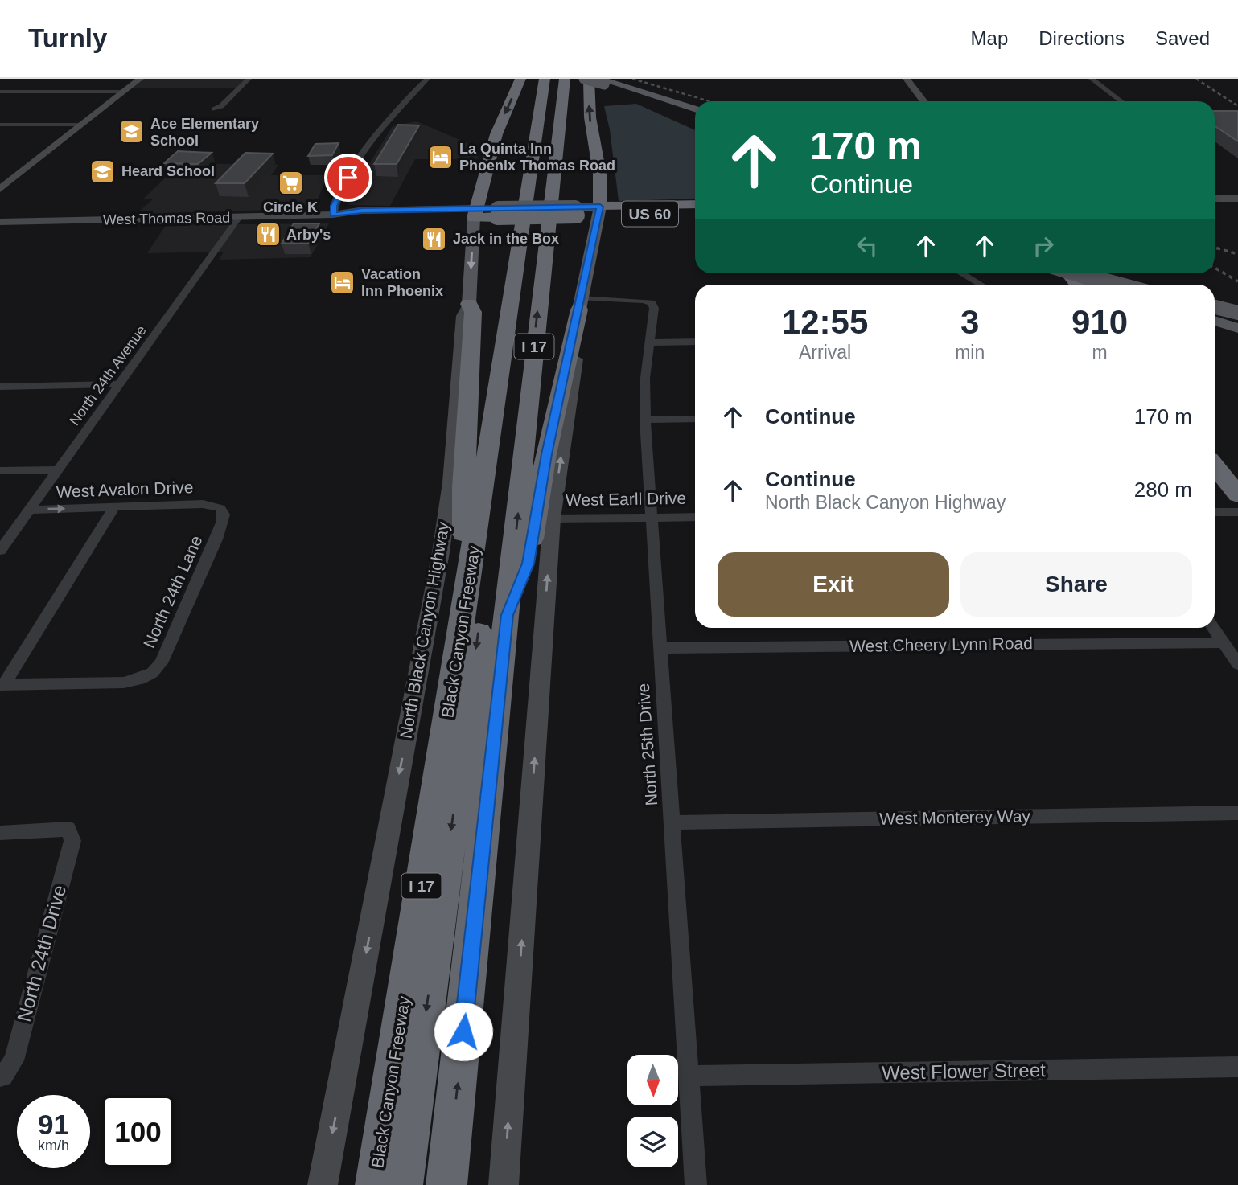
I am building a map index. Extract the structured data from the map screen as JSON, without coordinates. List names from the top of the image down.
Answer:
{
  "streets": {
    "highway": [
      "US 60",
      "West Thomas Road",
      "I 17",
      "North Black Canyon Highway",
      "Black Canyon Freeway"
    ],
    "street": [
      "North 24th Avenue",
      "West Avalon Drive",
      "West Earll Drive",
      "North 24th Lane",
      "West Cheery Lynn Road",
      "North 25th Drive",
      "West Monterey Way",
      "North 24th Drive",
      "West Flower Street"
    ]
  },
  "crossings": [
    ["US 60", "West Thomas Road"],
    ["West Thomas Road", "North 24th Avenue"],
    ["West Thomas Road", "North Black Canyon Highway"],
    ["North 24th Avenue", "West Avalon Drive"],
    ["West Avalon Drive", "North 24th Lane"],
    ["West Earll Drive", "North 25th Drive"],
    ["West Cheery Lynn Road", "North 25th Drive"],
    ["North 25th Drive", "West Monterey Way"],
    ["North 25th Drive", "West Flower Street"]
  ],
  "places": {
    "school or university": ["Ace Elementary School", "Heard School"],
    "hotel": ["La Quinta Inn Phoenix Thomas Road", "Vacation Inn Phoenix"],
    "supermarket": ["Circle K"],
    "restaurant": ["Arby's", "Jack in the Box"]
  },
  "north": "bottom",
  "page": {
    "header": "Turnly",
    "nav": ["Map", "Directions", "Saved"],
    "turn": ["170 m", "Continue"],
    "eta": [
      "12:55",
      "Arrival",
      "3",
      "min",
      "910",
      "m"
    ],
    "list": [
      {
        "name": "Continue",
        "value": "170 m"
      },
      {
        "name": "Continue",
        "note": "North Black Canyon Highway",
        "value": "280 m"
      }
    ],
    "buttons": ["Exit", "Share"],
    "speed": "91 km/h",
    "limit": "100"
  }
}
